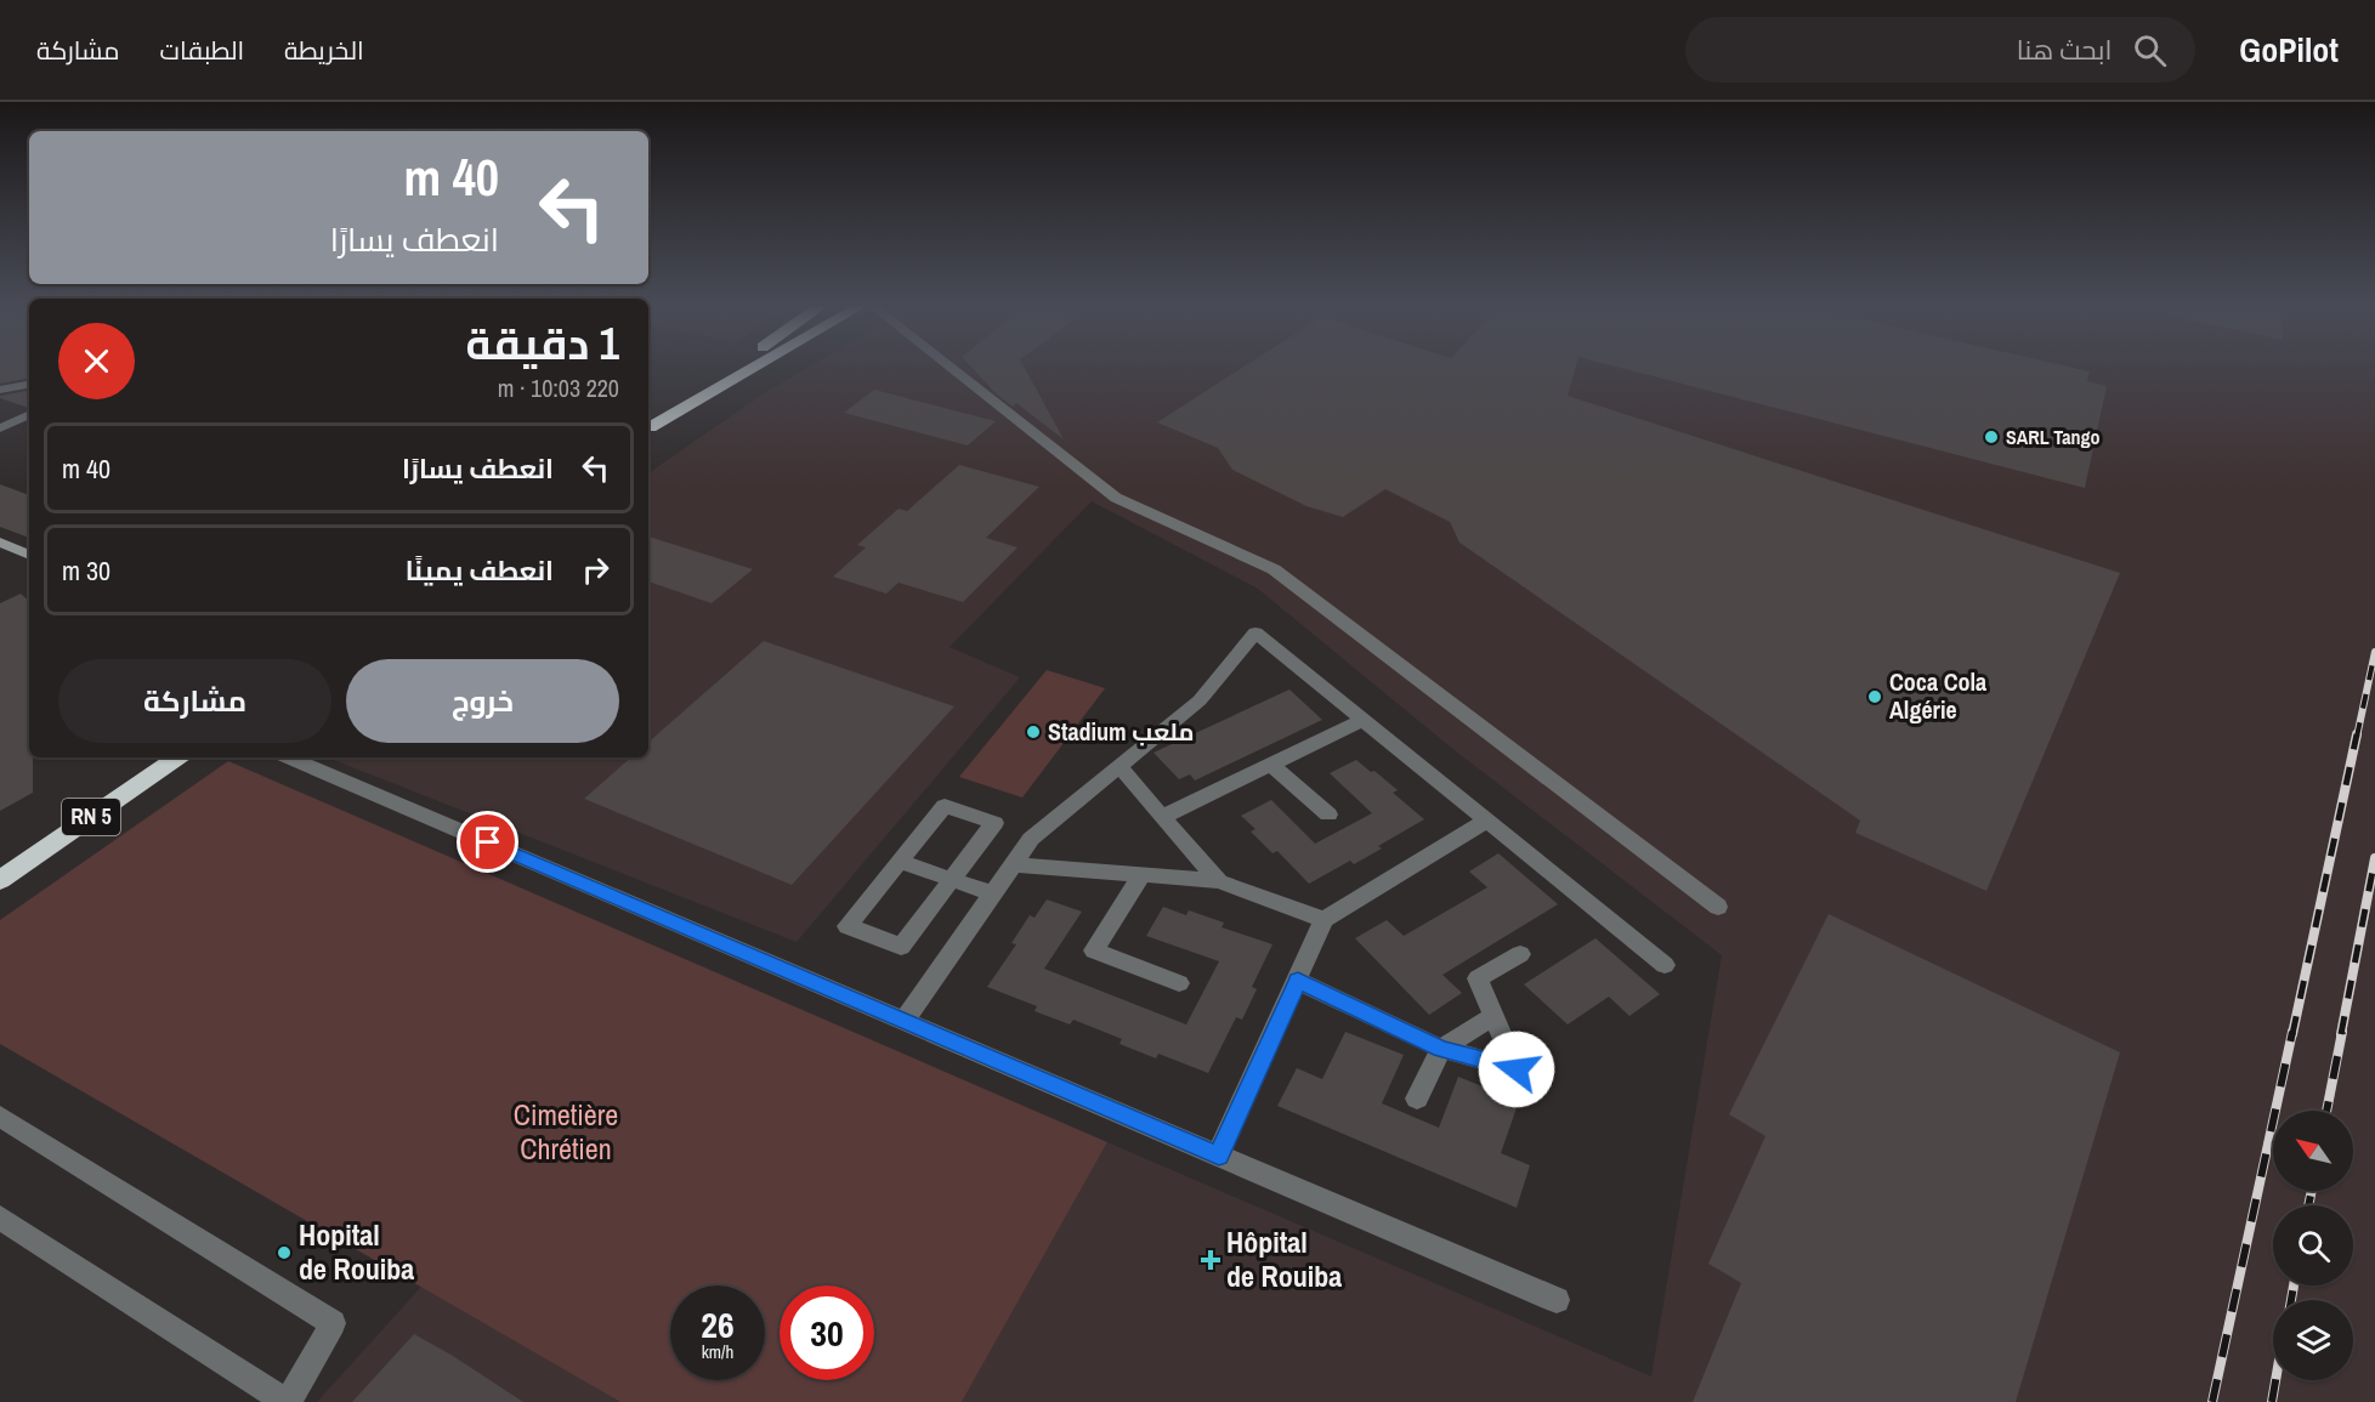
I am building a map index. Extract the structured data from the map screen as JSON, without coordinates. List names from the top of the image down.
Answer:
{
  "streets": {
    "highway": ["RN 5"]
  },
  "parks": ["Cimetière Chrétien"],
  "places": {
    "other": [
      "SARL Tango",
      "Coca Cola Algérie",
      "Stadium ملعب",
      "Hopital de Rouiba"
    ],
    "health": ["Hôpital de Rouiba"]
  },
  "north": "top left",
  "page": {
    "header": "GoPilot",
    "search": "ابحث هنا",
    "nav": ["الخريطة", "الطبقات", "مشاركة"],
    "turn": ["40 m", "انعطف يسارًا"],
    "heading": ["1 دقيقة", "220 m · 10:03"],
    "list": [
      {
        "name": "انعطف يسارًا",
        "value": "40 m"
      },
      {
        "name": "انعطف يمينًا",
        "value": "30 m"
      }
    ],
    "buttons": ["خروج", "مشاركة"],
    "speed": "26 km/h",
    "limit": "30"
  }
}
